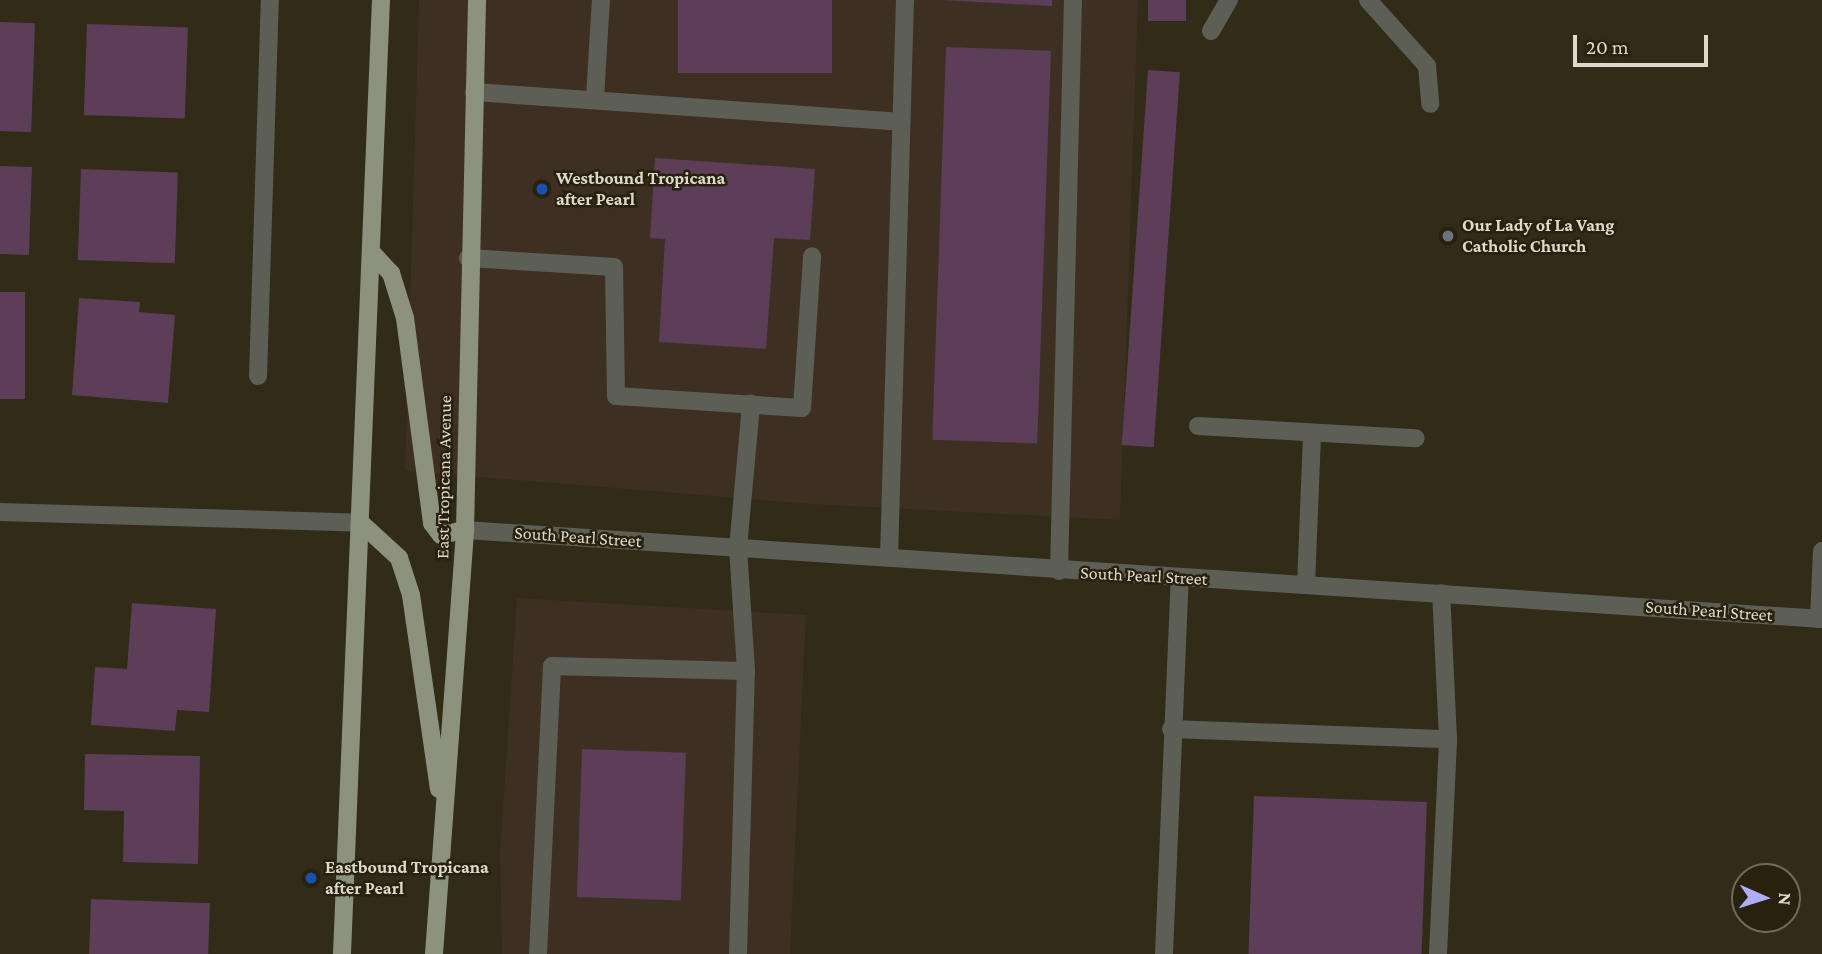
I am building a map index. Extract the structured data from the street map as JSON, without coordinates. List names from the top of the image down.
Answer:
{
  "streets": {
    "main road": ["East Tropicana Avenue"],
    "street": ["South Pearl Street"]
  },
  "crossings": [
    ["East Tropicana Avenue", "South Pearl Street"]
  ],
  "places": ["Westbound Tropicana after Pearl", "Our Lady of La Vang Catholic Church", "Eastbound Tropicana after Pearl"],
  "scale_bar": "20 m",
  "north": "right"
}
